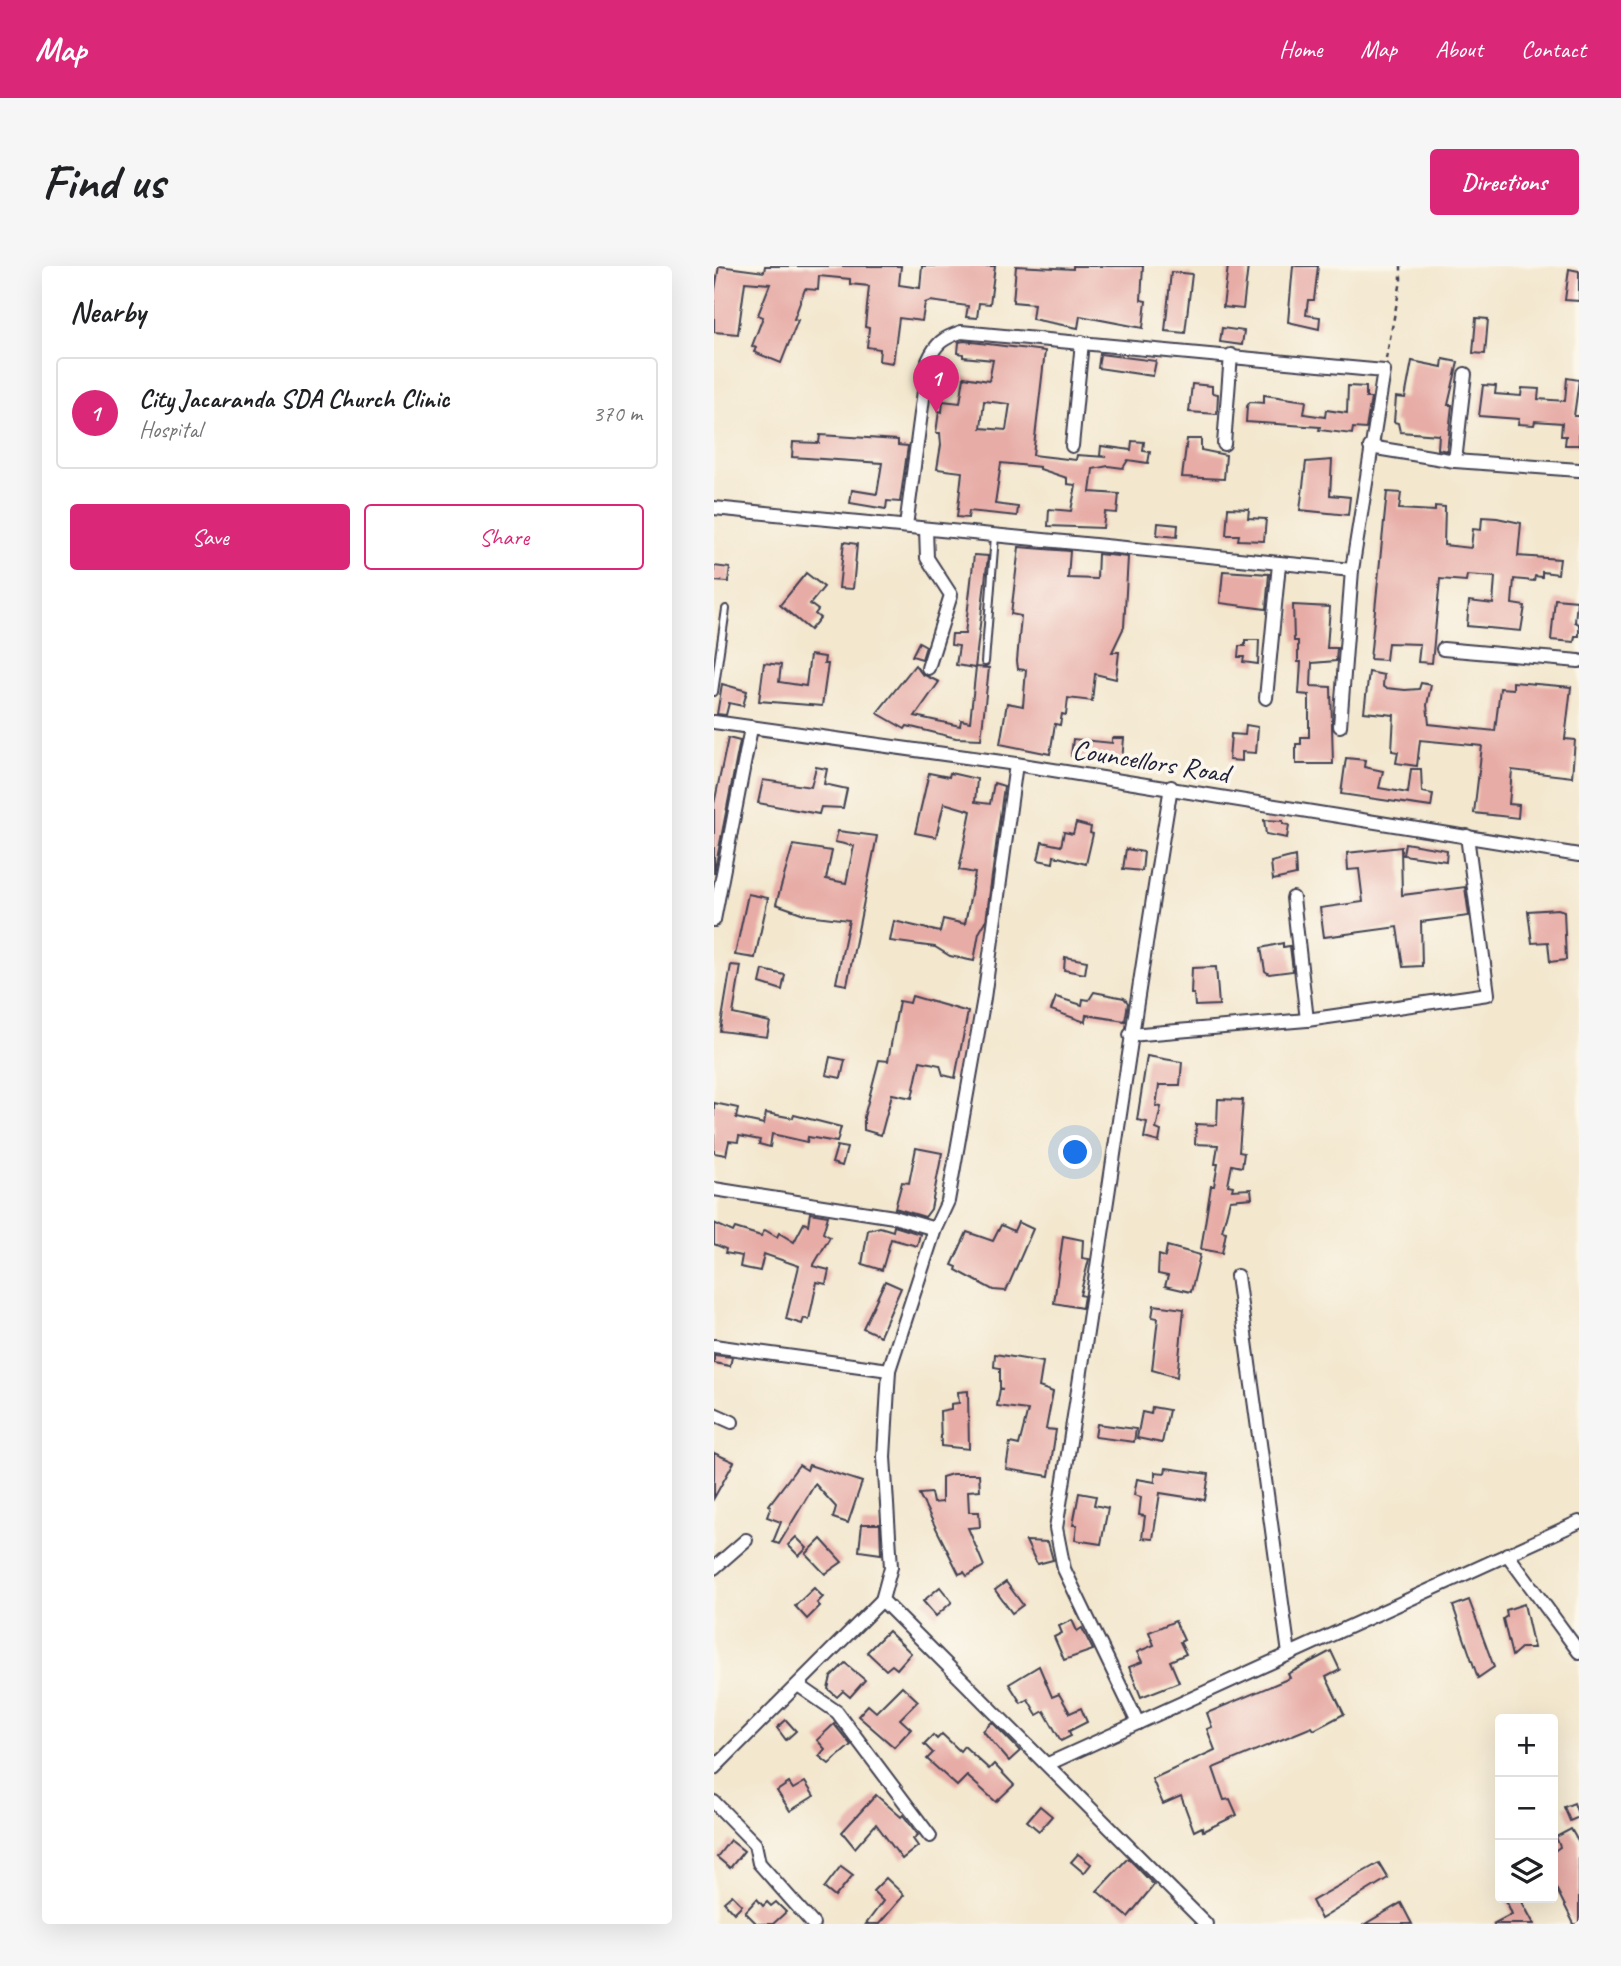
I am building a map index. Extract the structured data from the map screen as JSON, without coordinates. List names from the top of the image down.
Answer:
{
  "streets": {
    "street": ["Councellors Road"]
  },
  "page": {
    "header": "Map",
    "nav": [
      "Home",
      "Map",
      "About",
      "Contact"
    ],
    "buttons": [
      "Directions",
      ["Save", "Share"]
    ],
    "title": "Find us",
    "heading": "Nearby",
    "pins": "1",
    "list": [
      {
        "mark": "1",
        "name": "City Jacaranda SDA Church Clinic",
        "note": "Hospital",
        "value": "370 m"
      }
    ],
    "map_buttons": ["+", "−"]
  }
}
